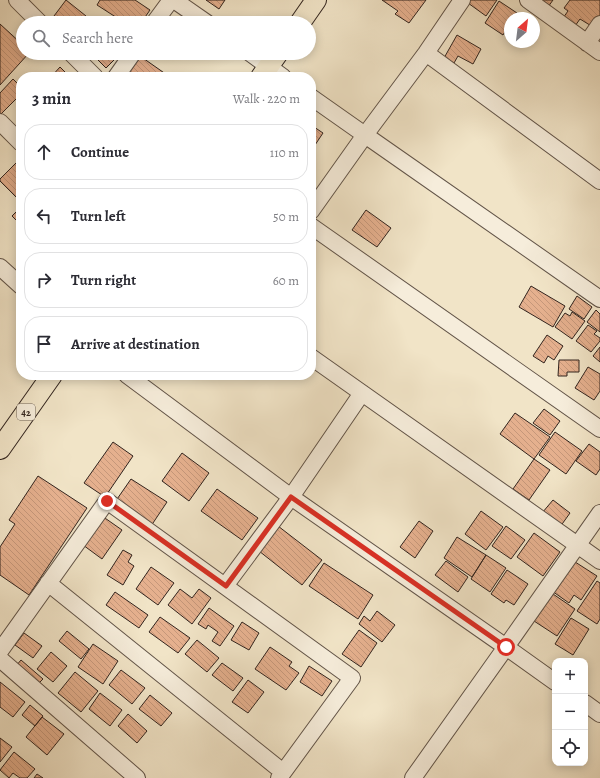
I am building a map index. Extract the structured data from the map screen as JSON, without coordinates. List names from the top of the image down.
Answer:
{
  "streets": {
    "main road": ["42"]
  },
  "north": "top right",
  "page": {
    "search": "Search here",
    "heading": ["3 min", "Walk · 220 m"],
    "list": [
      ["Continue", "110 m"],
      ["Turn left", "50 m"],
      ["Turn right", "60 m"],
      "Arrive at destination"
    ],
    "map_buttons": ["+", "−"]
  }
}
